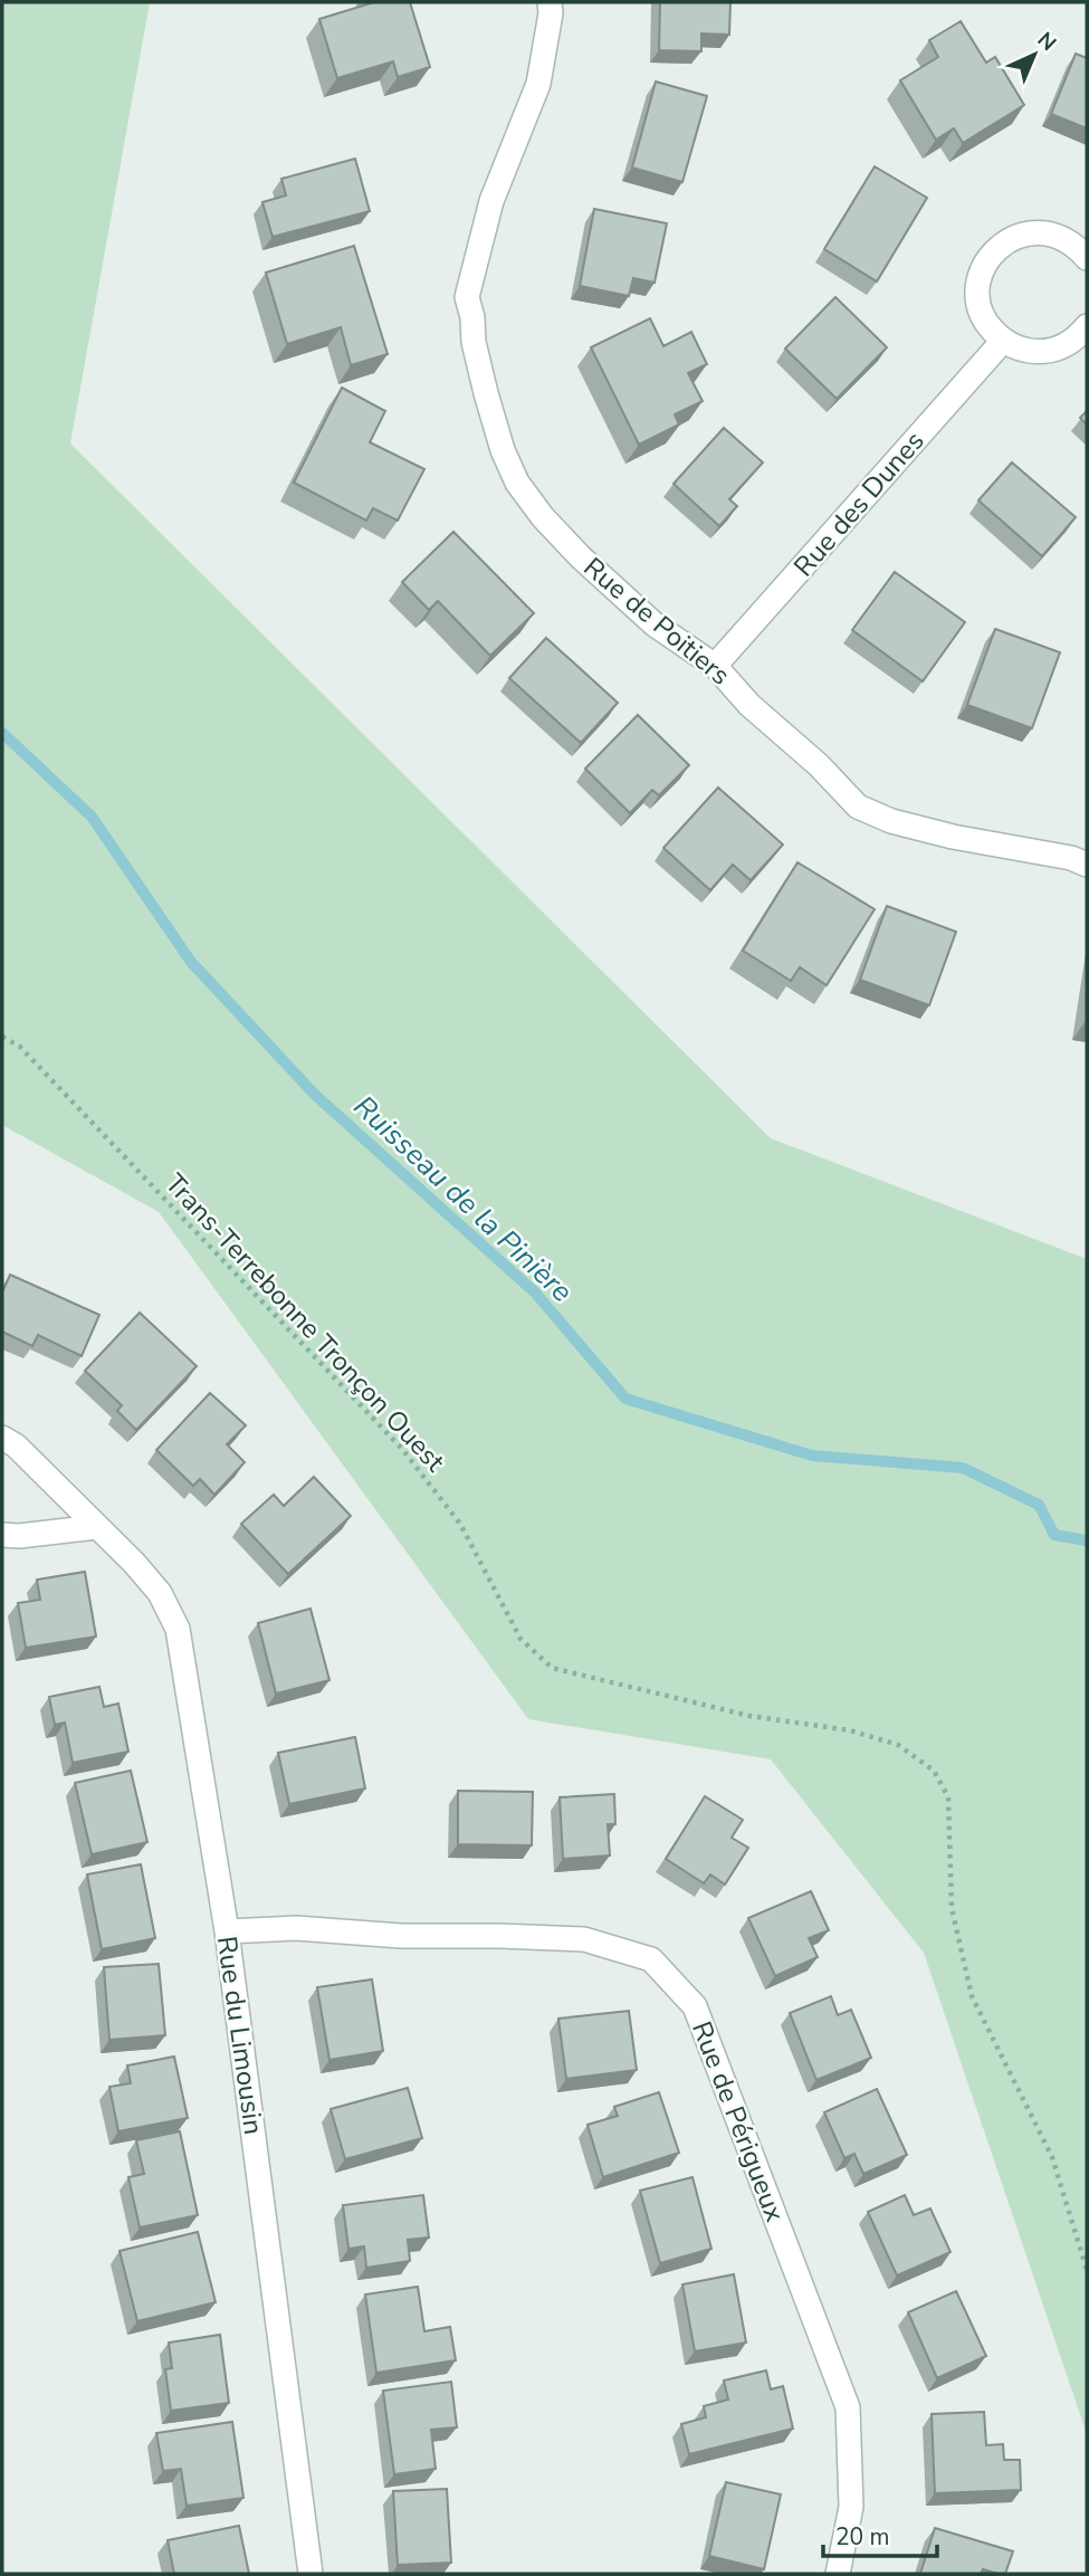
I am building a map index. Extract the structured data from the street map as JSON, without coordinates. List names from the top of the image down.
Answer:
{
  "streets": {
    "street": [
      "Rue des Dunes",
      "Rue de Poitiers",
      "Rue du Limousin",
      "Rue de Périgueux"
    ],
    "path": ["Trans-Terrebonne Tronçon Ouest"]
  },
  "crossings": [
    ["Rue des Dunes", "Rue de Poitiers"],
    ["Rue du Limousin", "Rue de Périgueux"]
  ],
  "water": ["Ruisseau de la Pinière"],
  "scale_bar": "20 m",
  "north": "top right"
}
